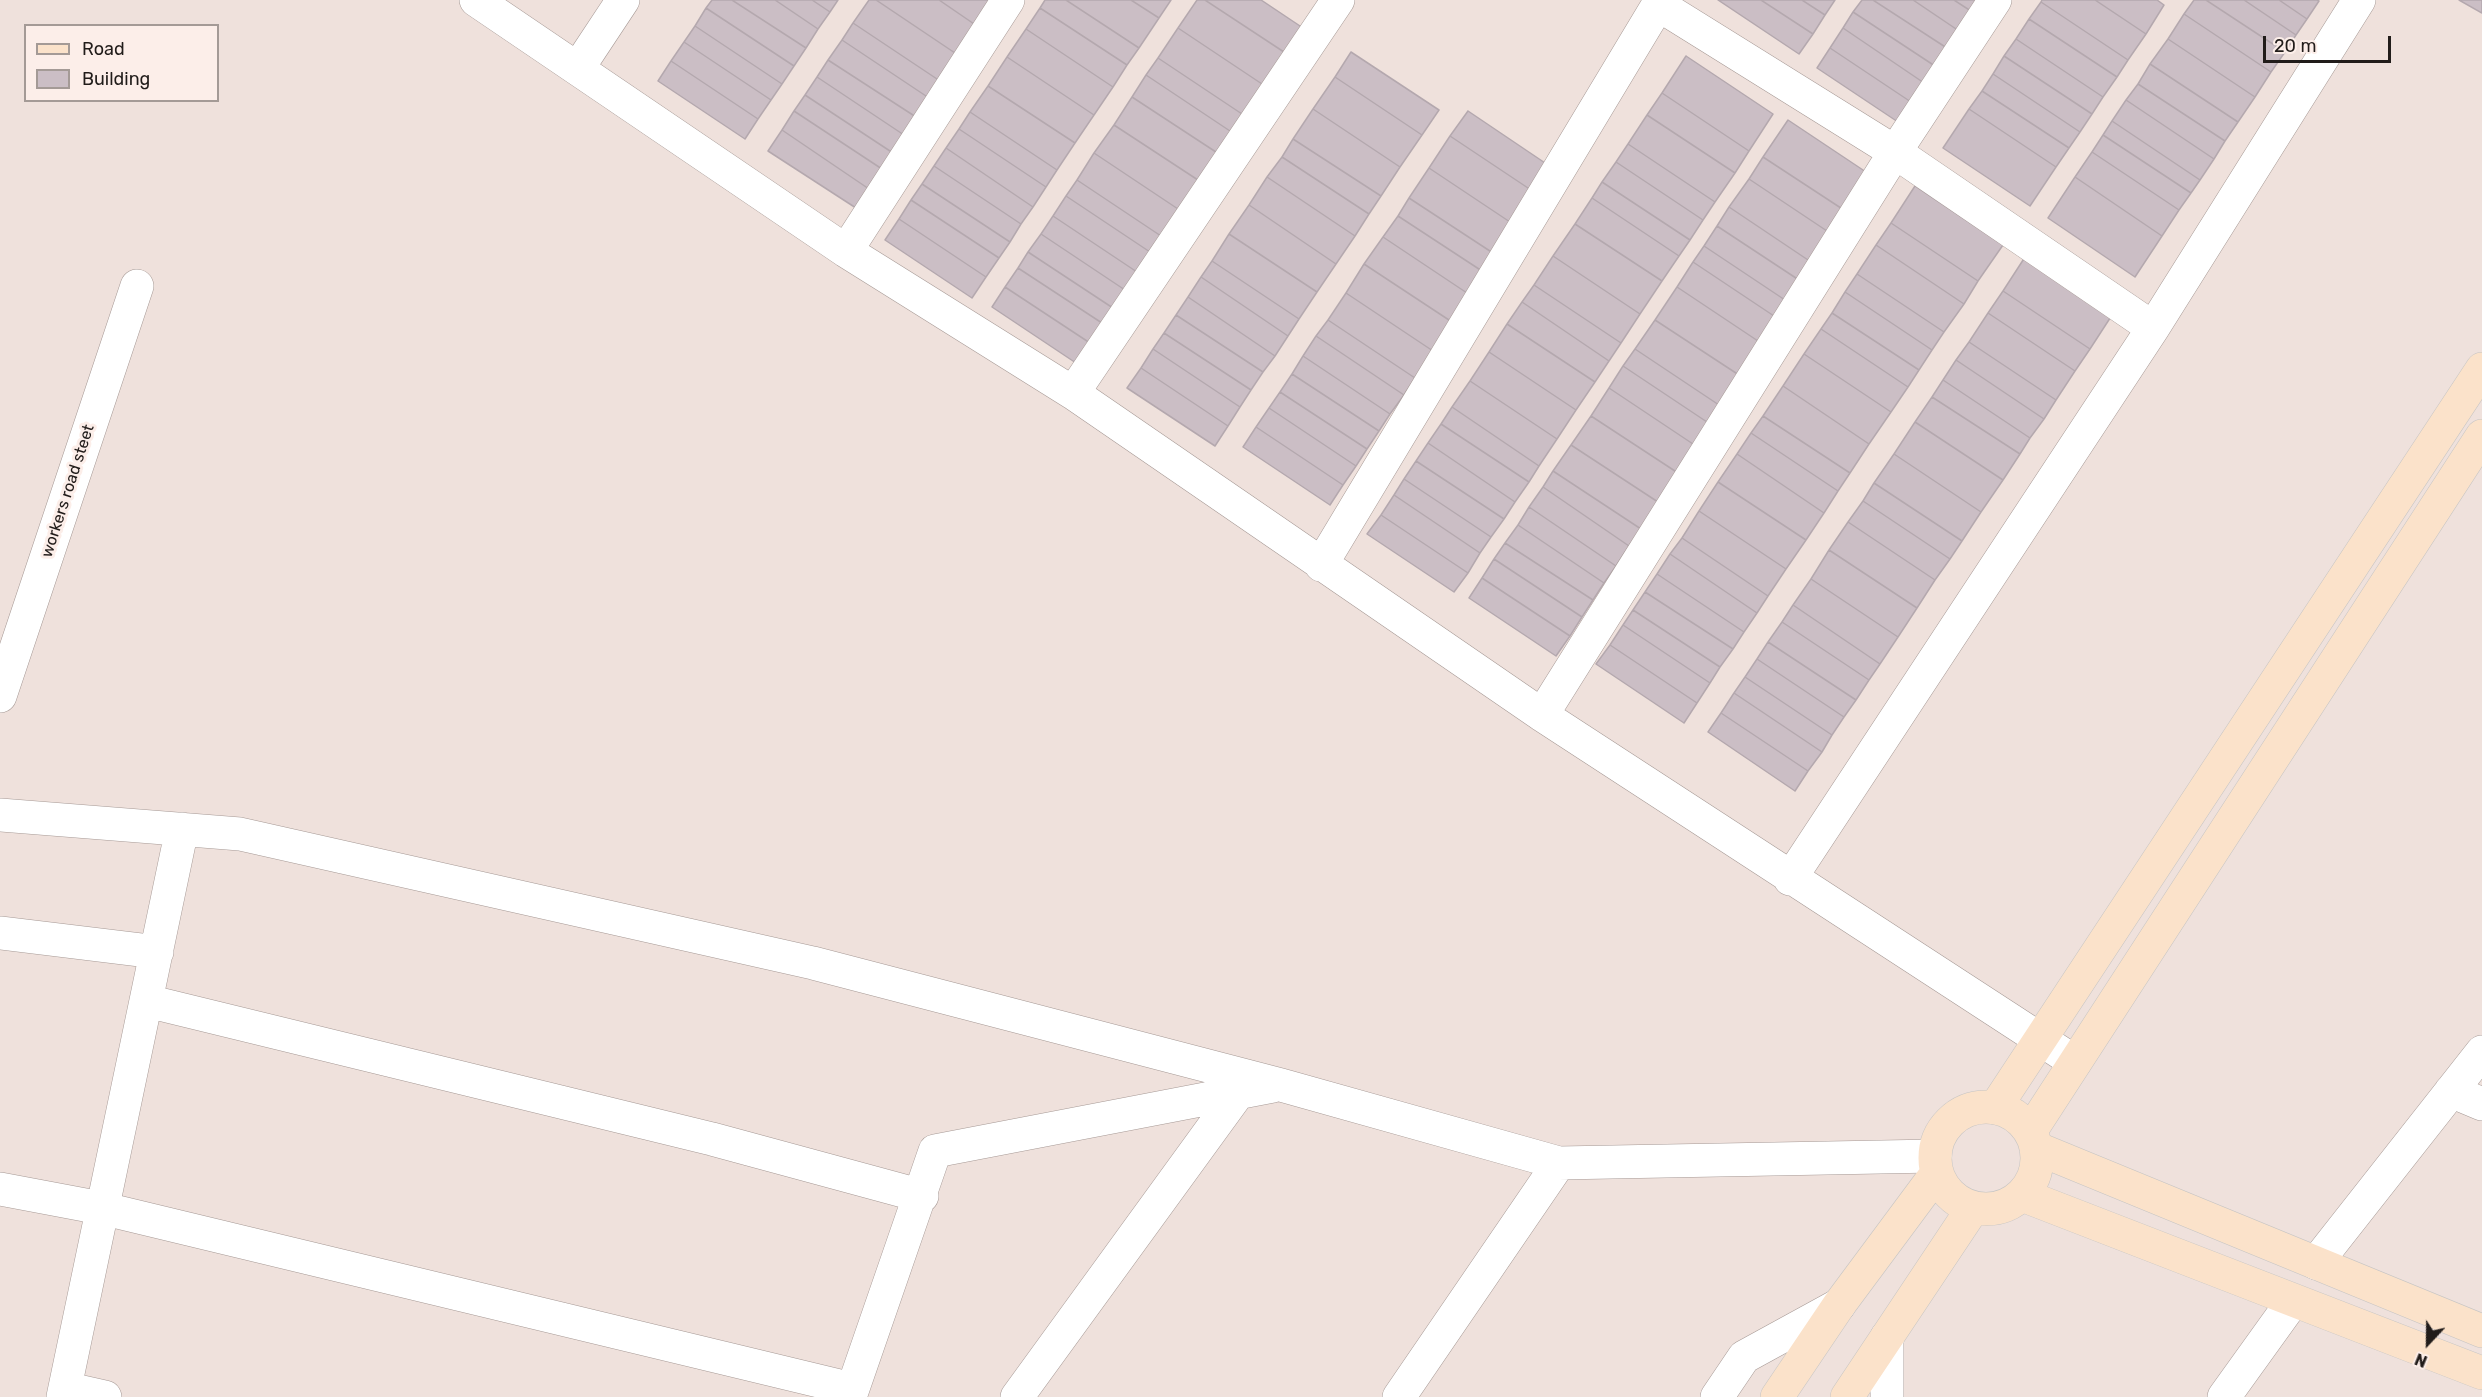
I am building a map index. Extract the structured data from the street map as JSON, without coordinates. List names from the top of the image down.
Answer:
{
  "streets": {
    "street": ["workers road steet"]
  },
  "legend": ["Road", "Building"],
  "scale_bar": "20 m",
  "north": "bottom"
}
